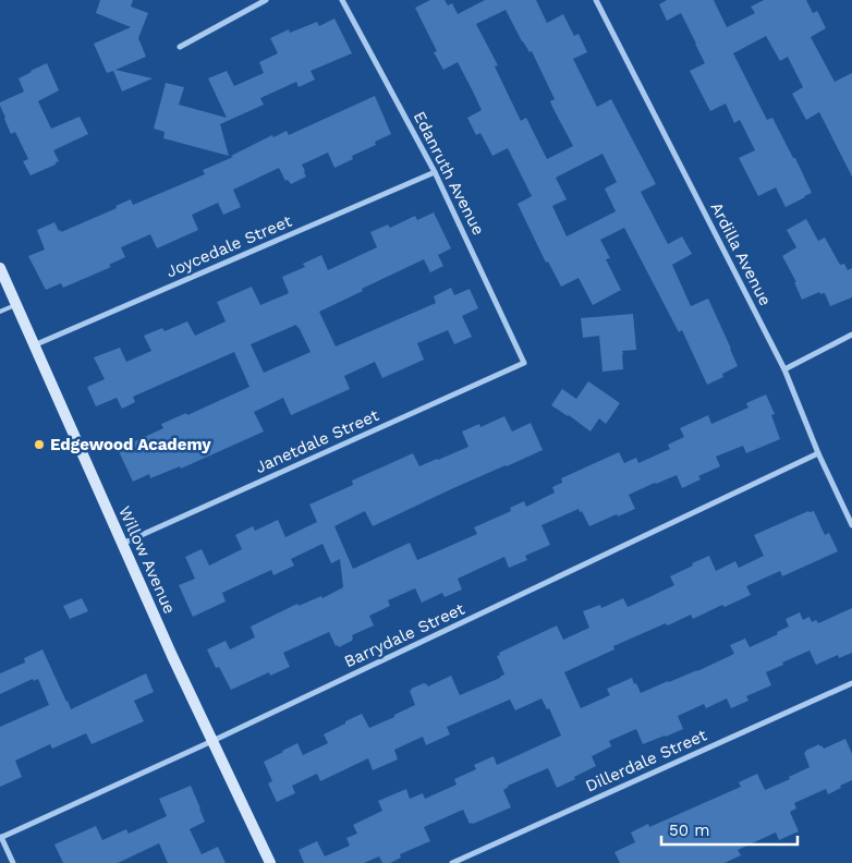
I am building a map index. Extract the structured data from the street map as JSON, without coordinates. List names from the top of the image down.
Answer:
{
  "streets": {
    "street": [
      "Edanruth Avenue",
      "Joycedale Street",
      "Ardilla Avenue",
      "Janetdale Street",
      "Willow Avenue",
      "Barrydale Street",
      "Dillerdale Street"
    ]
  },
  "crossings": [
    ["Edanruth Avenue", "Joycedale Street"],
    ["Edanruth Avenue", "Janetdale Street"],
    ["Joycedale Street", "Willow Avenue"],
    ["Ardilla Avenue", "Barrydale Street"],
    ["Janetdale Street", "Willow Avenue"],
    ["Willow Avenue", "Barrydale Street"]
  ],
  "places": ["Edgewood Academy"],
  "scale_bar": "50 m"
}
